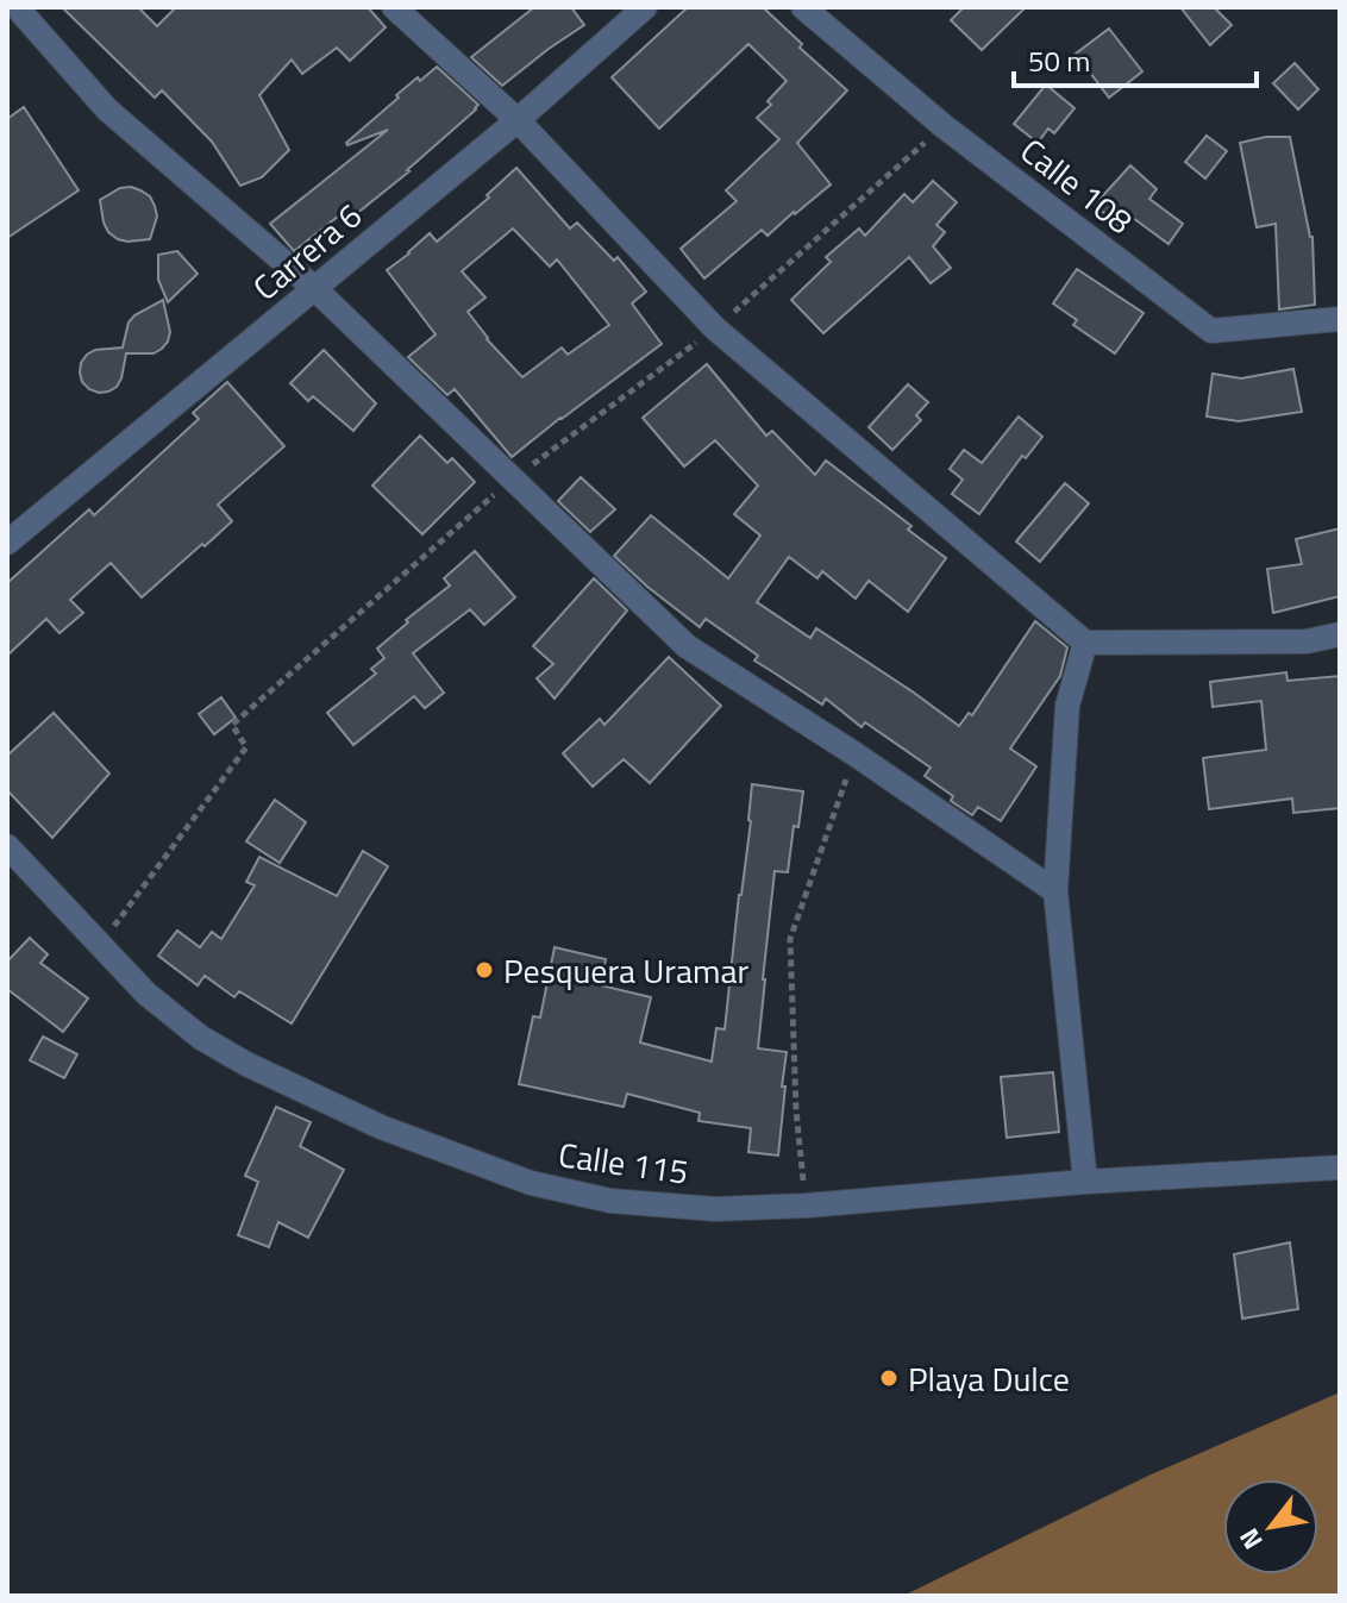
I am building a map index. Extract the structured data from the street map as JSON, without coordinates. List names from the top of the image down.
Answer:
{
  "streets": {
    "street": ["Calle 108", "Carrera 6", "Calle 115"]
  },
  "places": ["Pesquera Uramar", "Playa Dulce"],
  "scale_bar": "50 m",
  "north": "bottom left"
}
